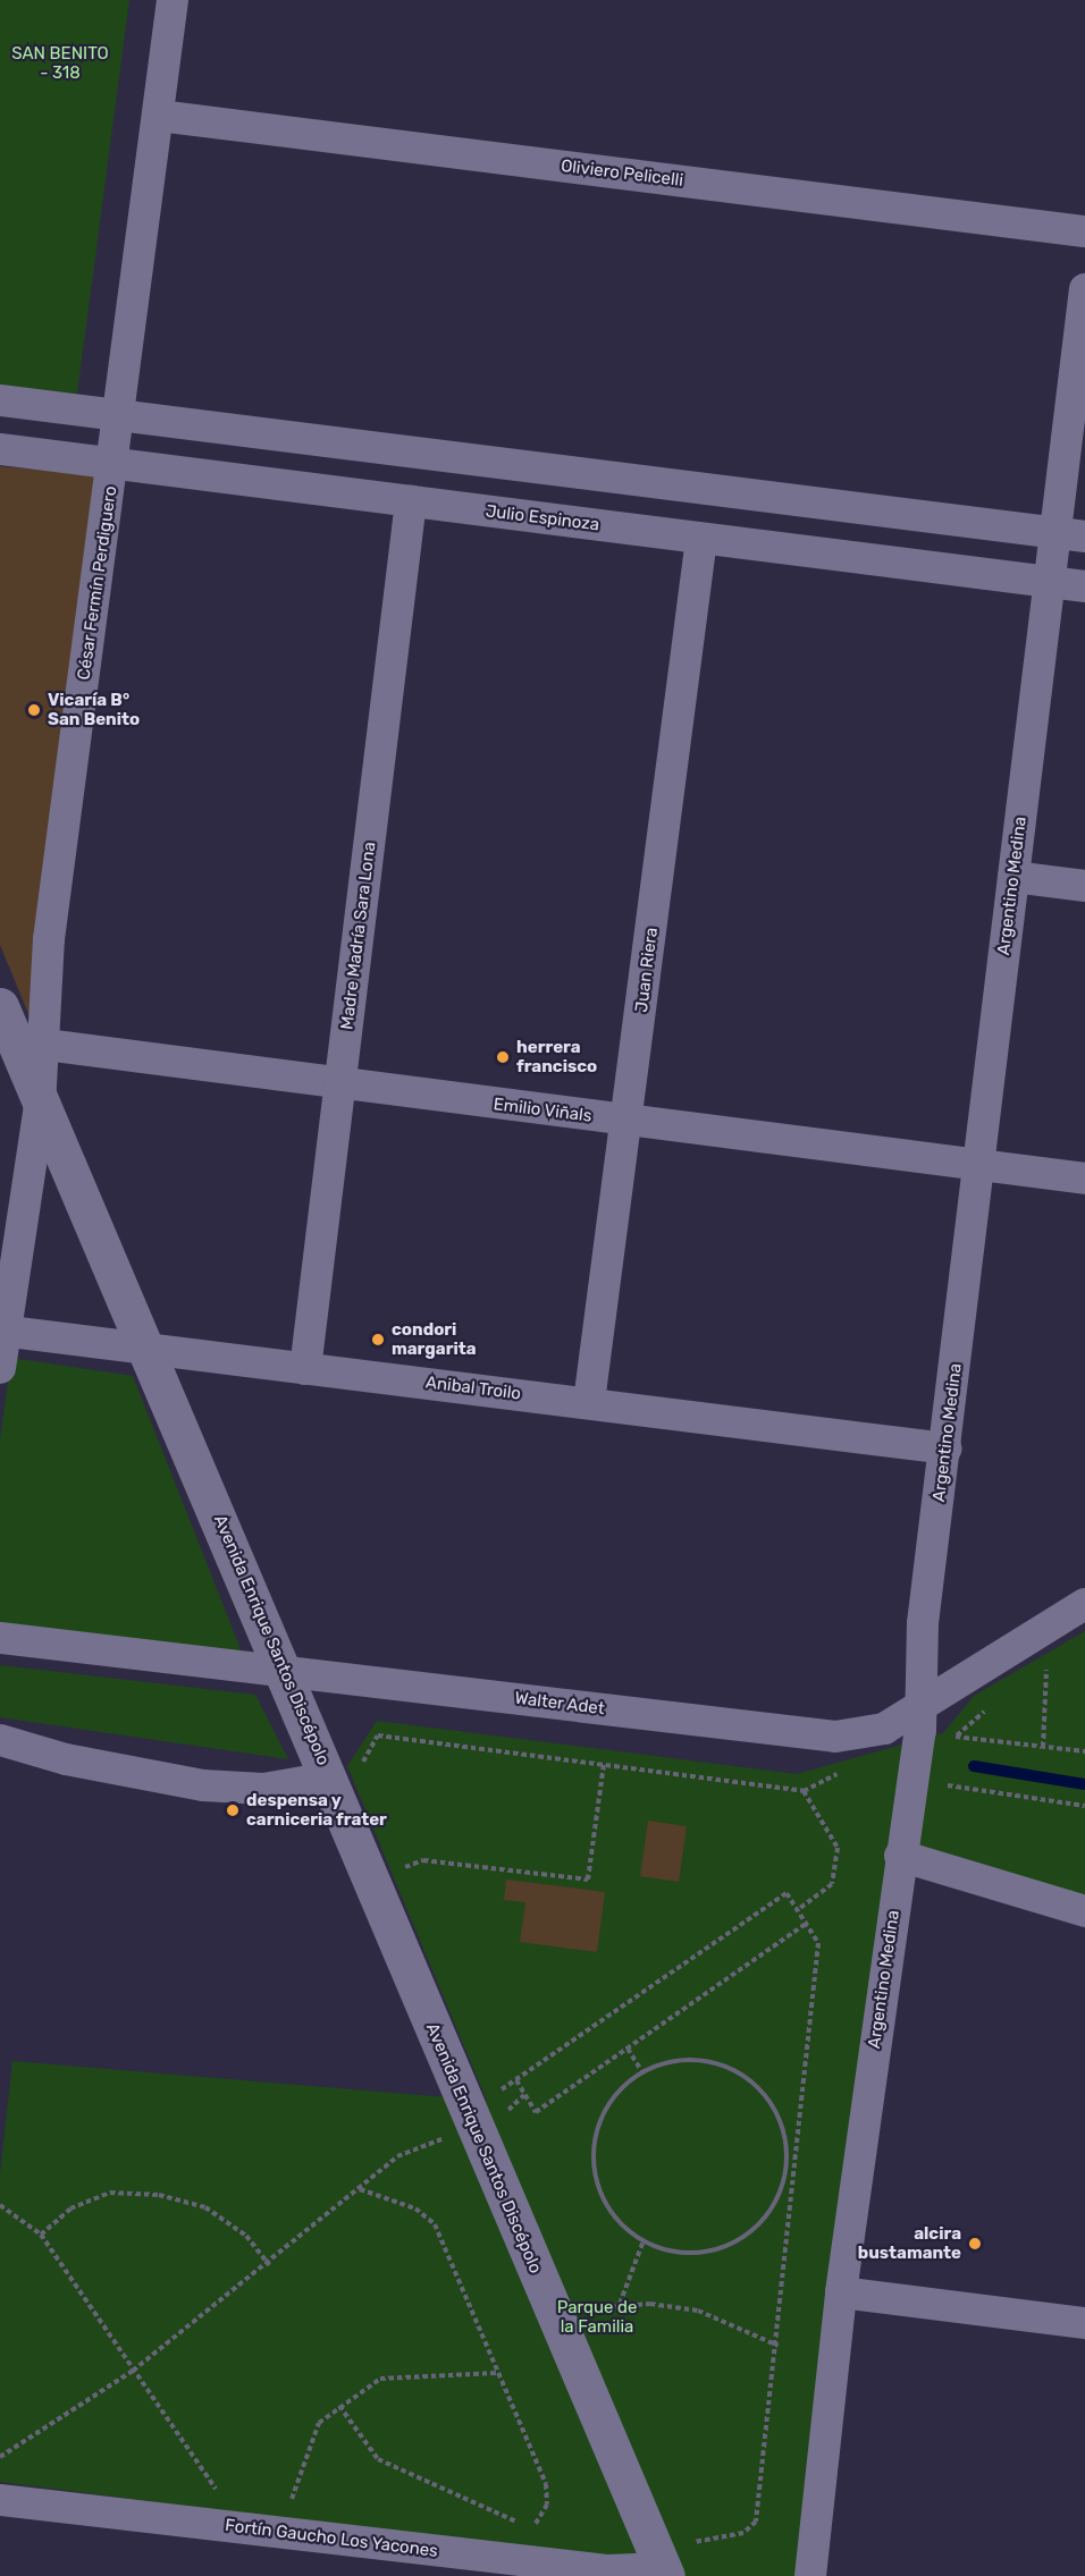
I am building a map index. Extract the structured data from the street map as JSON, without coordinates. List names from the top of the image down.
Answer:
{
  "streets": {
    "main road": ["Avenida Enrique Santos Discépolo"],
    "street": [
      "Oliviero Pelicelli",
      "Julio Espinoza",
      "César Fermín Perdiguero",
      "Argentino Medina",
      "Madre Madría Sara Lona",
      "Juan Riera",
      "Emilio Viñals",
      "Anibal Troilo",
      "Walter Adet",
      "Fortín Gaucho Los Yacones"
    ]
  },
  "crossings": [
    ["Oliviero Pelicelli", "César Fermín Perdiguero"],
    ["Julio Espinoza", "César Fermín Perdiguero"],
    ["Julio Espinoza", "Argentino Medina"],
    ["Julio Espinoza", "Madre Madría Sara Lona"],
    ["Julio Espinoza", "Juan Riera"],
    ["César Fermín Perdiguero", "Emilio Viñals"],
    ["César Fermín Perdiguero", "Avenida Enrique Santos Discépolo"],
    ["Argentino Medina", "Emilio Viñals"],
    ["Argentino Medina", "Anibal Troilo"],
    ["Argentino Medina", "Walter Adet"],
    ["Madre Madría Sara Lona", "Emilio Viñals"],
    ["Madre Madría Sara Lona", "Anibal Troilo"],
    ["Juan Riera", "Emilio Viñals"],
    ["Juan Riera", "Anibal Troilo"],
    ["Emilio Viñals", "Avenida Enrique Santos Discépolo"],
    ["Anibal Troilo", "Avenida Enrique Santos Discépolo"],
    ["Avenida Enrique Santos Discépolo", "Walter Adet"],
    ["Avenida Enrique Santos Discépolo", "Fortín Gaucho Los Yacones"]
  ],
  "parks": ["SAN BENITO - 318", "Parque de la Familia"],
  "places": [
    "Vicaría B° San Benito",
    "herrera francisco",
    "condori margarita",
    "despensa y carniceria frater",
    "alcira bustamante"
  ]
}
